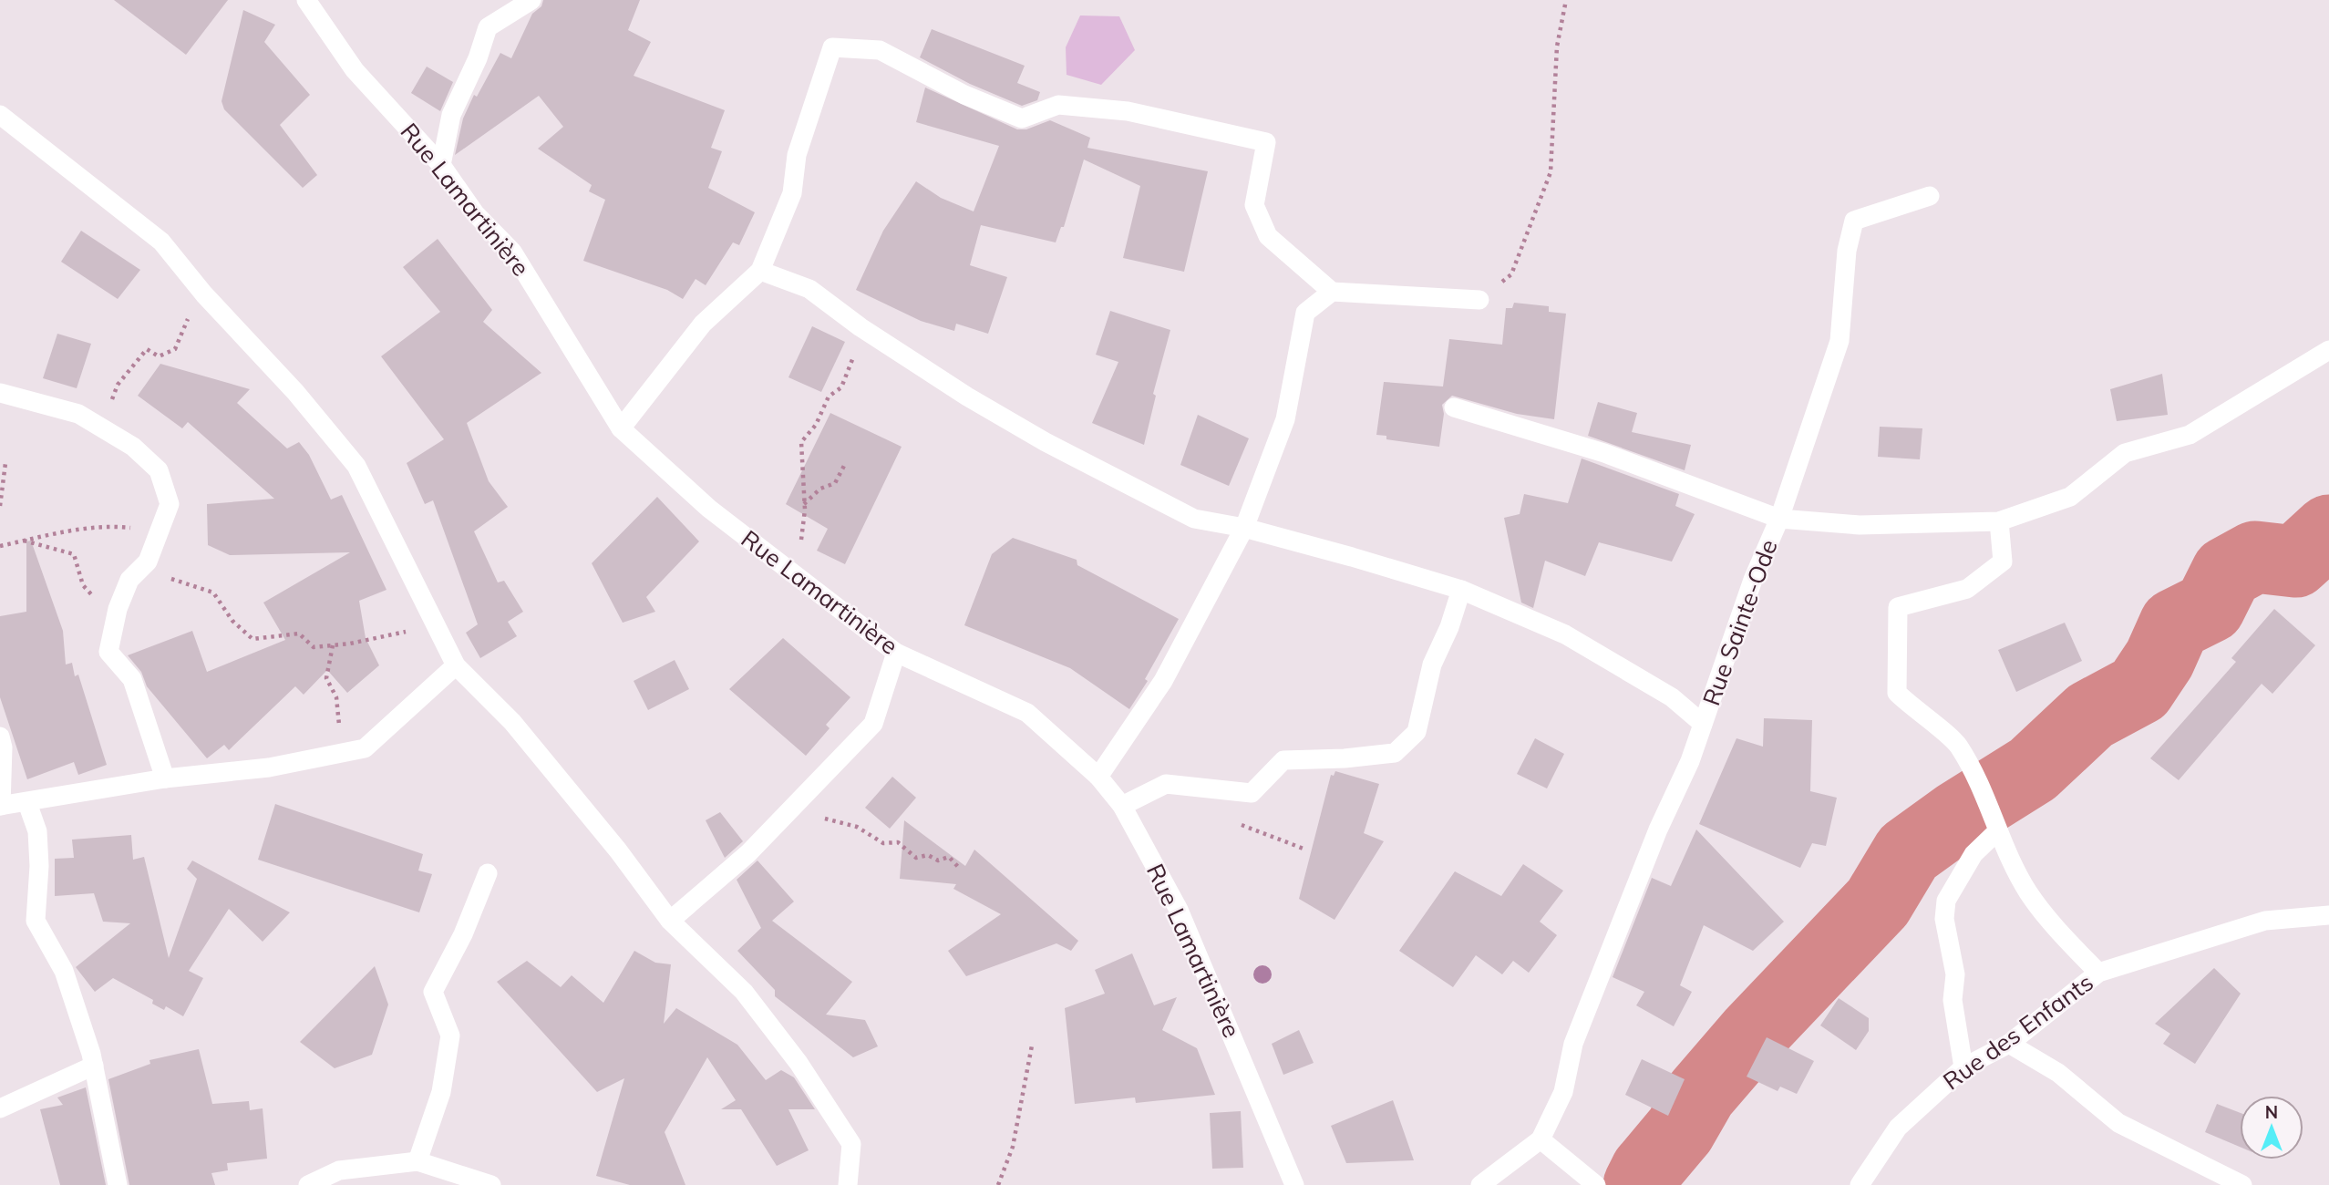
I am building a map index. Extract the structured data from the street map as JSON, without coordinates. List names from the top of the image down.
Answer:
{
  "streets": {
    "street": ["Rue Lamartinière", "Rue Sainte-Ode", "Rue des Enfants"]
  },
  "north": "top"
}
